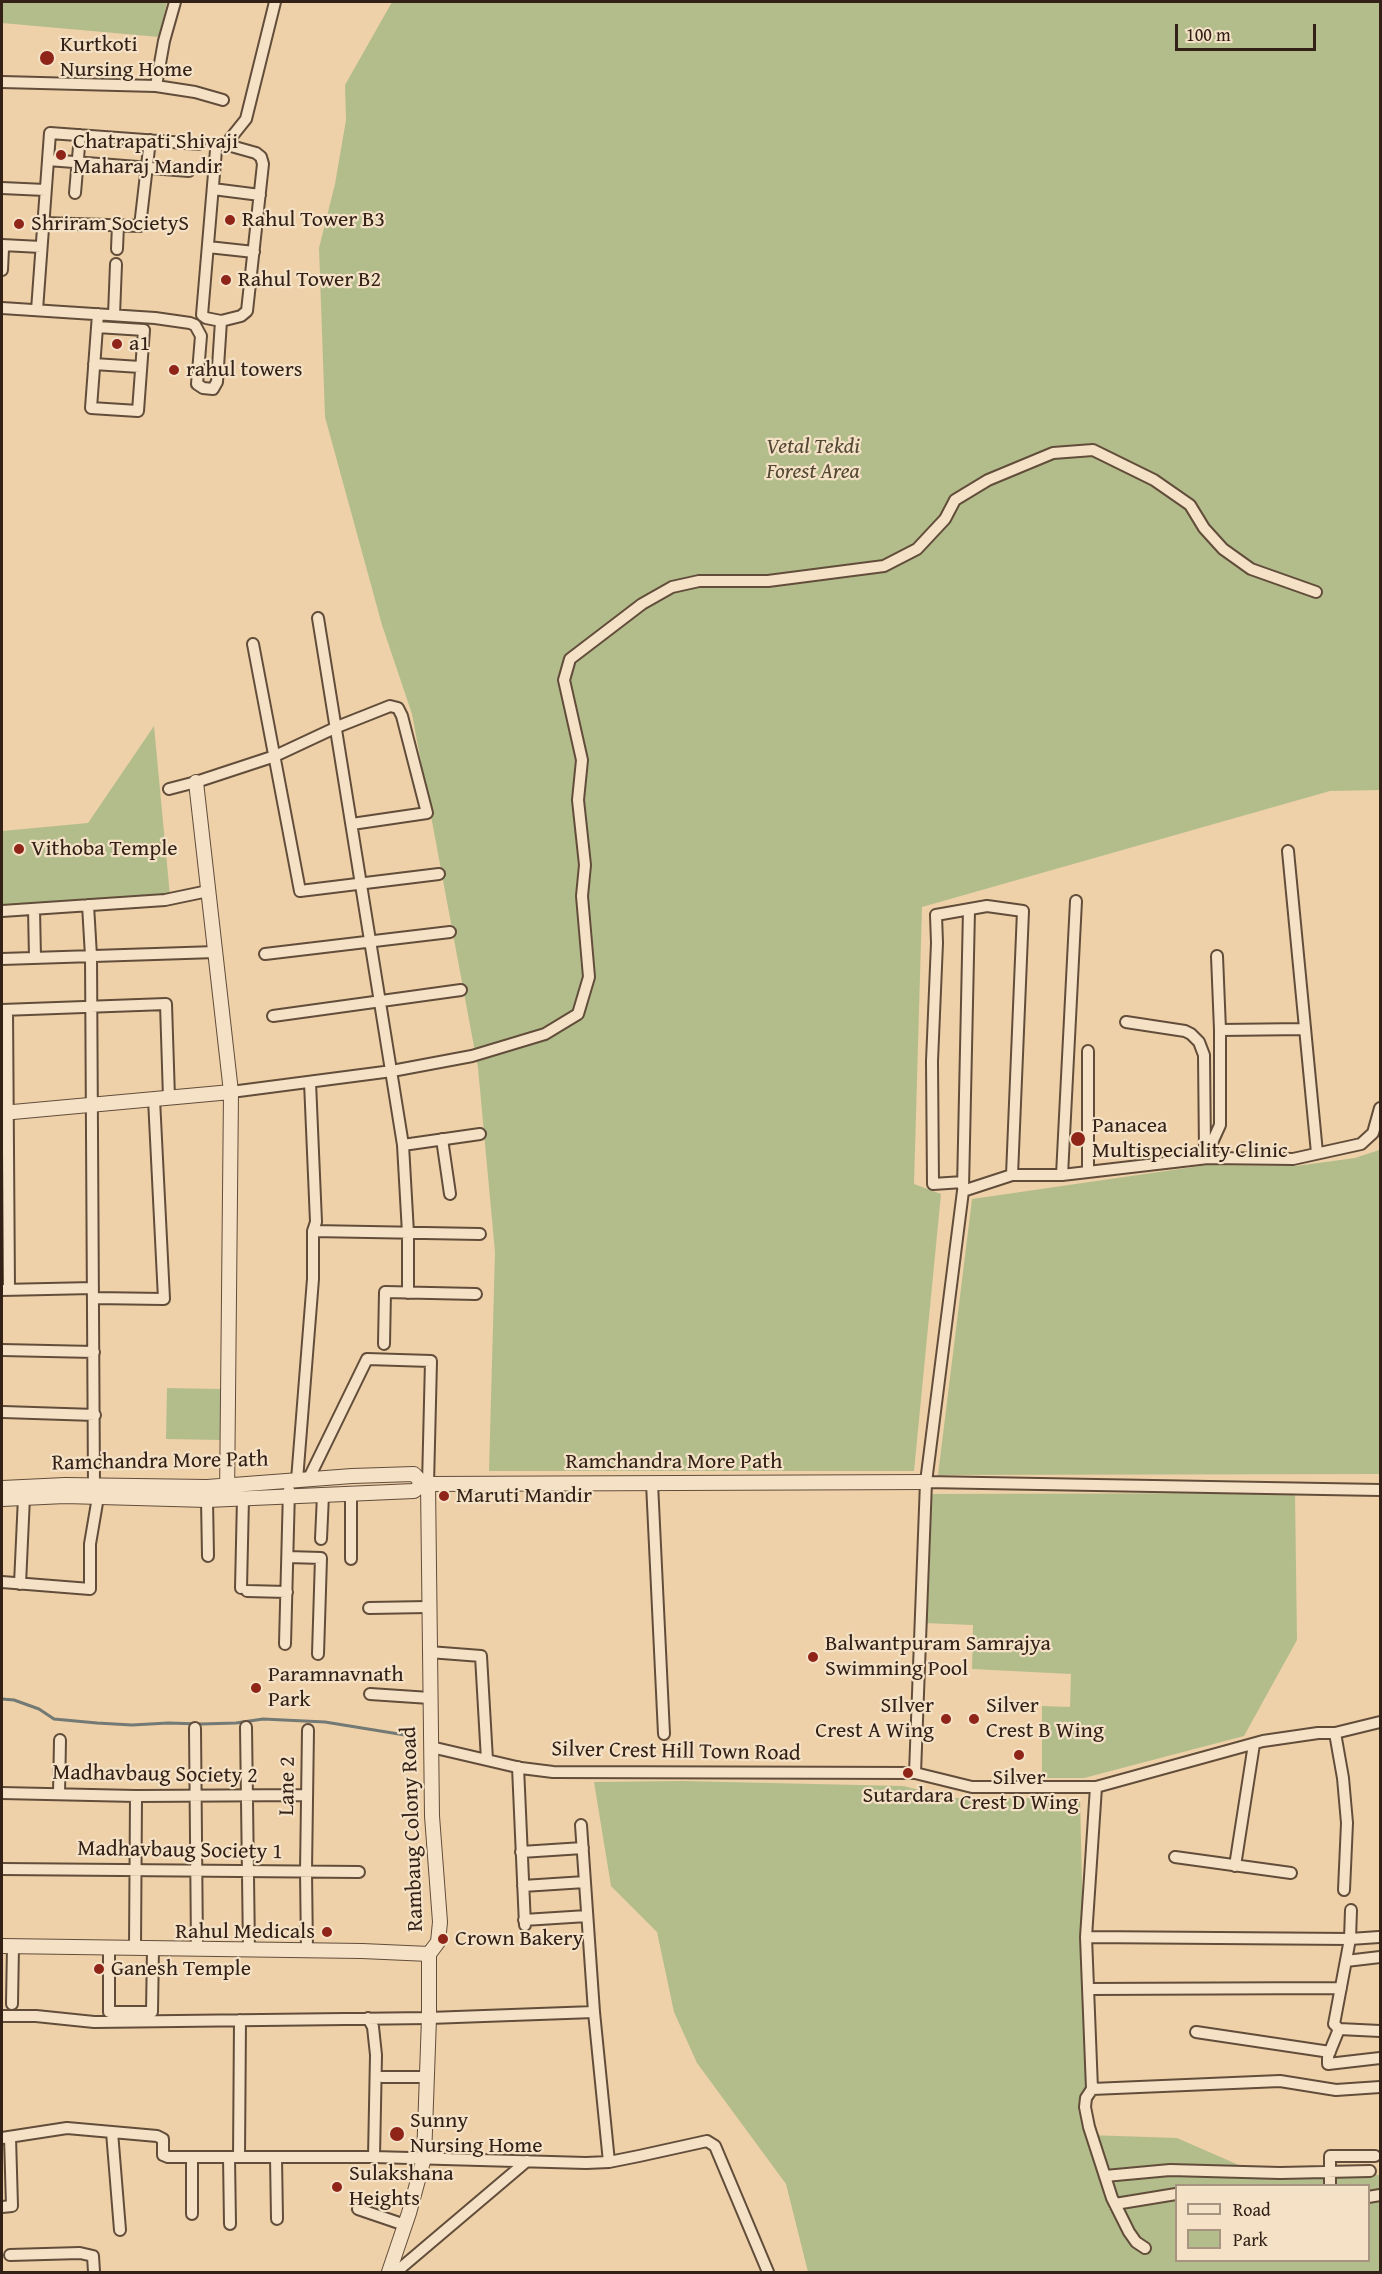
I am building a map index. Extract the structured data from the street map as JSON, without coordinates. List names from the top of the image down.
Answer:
{
  "streets": {
    "street": [
      "Ramchandra More Path",
      "Silver Crest Hill Town Road",
      "Madhavbaug Society 2",
      "Lane 2",
      "Rambaug Colony Road",
      "Madhavbaug Society 1"
    ]
  },
  "crossings": [
    ["Ramchandra More Path", "Rambaug Colony Road"],
    ["Silver Crest Hill Town Road", "Rambaug Colony Road"],
    ["Madhavbaug Society 2", "Lane 2"],
    ["Lane 2", "Rambaug Colony Road"],
    ["Lane 2", "Madhavbaug Society 1"]
  ],
  "parks": ["Vetal Tekdi Forest Area"],
  "places": [
    "Kurtkoti Nursing Home",
    "Chatrapati Shivaji Maharaj Mandir",
    "Rahul Tower B3",
    "Shriram SocietyS",
    "Rahul Tower B2",
    "a1",
    "rahul towers",
    "Vithoba Temple",
    "Panacea Multispeciality Clinic",
    "Maruti Mandir",
    "Balwantpuram Samrajya Swimming Pool",
    "Paramnavnath Park",
    "SIlver Crest A Wing",
    "Silver Crest B Wing",
    "Silver Crest D Wing",
    "Sutardara",
    "Rahul Medicals",
    "Crown Bakery",
    "Ganesh Temple",
    "Sunny Nursing Home",
    "Sulakshana Heights"
  ],
  "legend": ["Road", "Park"],
  "scale_bar": "100 m"
}
